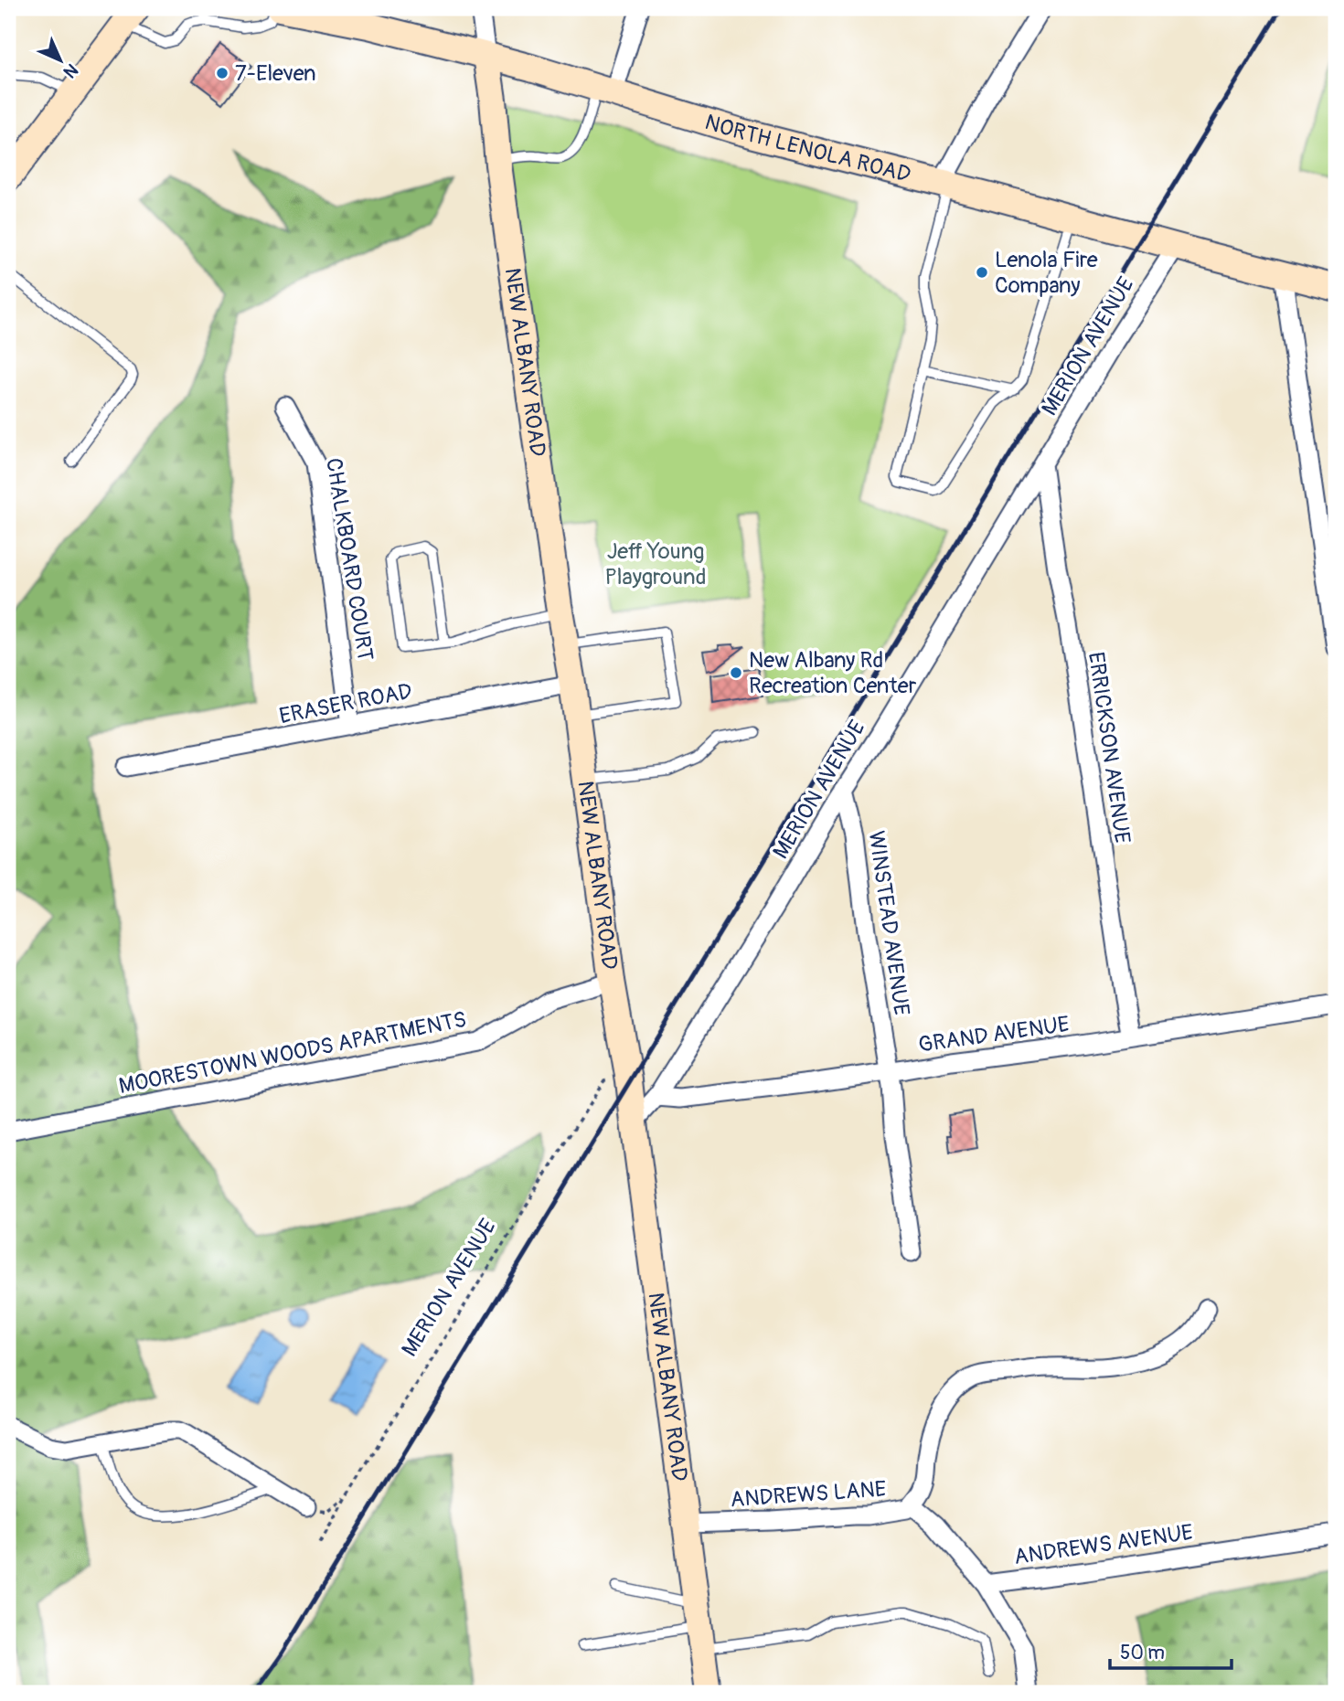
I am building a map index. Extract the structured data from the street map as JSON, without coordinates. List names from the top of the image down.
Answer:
{
  "streets": {
    "main road": ["NORTH LENOLA ROAD", "NEW ALBANY ROAD"],
    "street": [
      "MERION AVENUE",
      "CHALKBOARD COURT",
      "ERASER ROAD",
      "ERRICKSON AVENUE",
      "WINSTEAD AVENUE",
      "GRAND AVENUE",
      "MOORESTOWN WOODS APARTMENTS",
      "ANDREWS LANE",
      "ANDREWS AVENUE"
    ]
  },
  "crossings": [
    ["NORTH LENOLA ROAD", "MERION AVENUE"],
    ["NORTH LENOLA ROAD", "NEW ALBANY ROAD"],
    ["MERION AVENUE", "NEW ALBANY ROAD"],
    ["MERION AVENUE", "ERRICKSON AVENUE"],
    ["MERION AVENUE", "WINSTEAD AVENUE"],
    ["MERION AVENUE", "GRAND AVENUE"],
    ["NEW ALBANY ROAD", "ERASER ROAD"],
    ["NEW ALBANY ROAD", "MOORESTOWN WOODS APARTMENTS"],
    ["NEW ALBANY ROAD", "ANDREWS LANE"],
    ["CHALKBOARD COURT", "ERASER ROAD"],
    ["ERRICKSON AVENUE", "GRAND AVENUE"],
    ["WINSTEAD AVENUE", "GRAND AVENUE"],
    ["ANDREWS LANE", "ANDREWS AVENUE"]
  ],
  "parks": ["Jeff Young Playground"],
  "places": ["7-Eleven", "Lenola Fire Company", "New Albany Rd Recreation Center"],
  "scale_bar": "50 m",
  "north": "bottom right"
}
